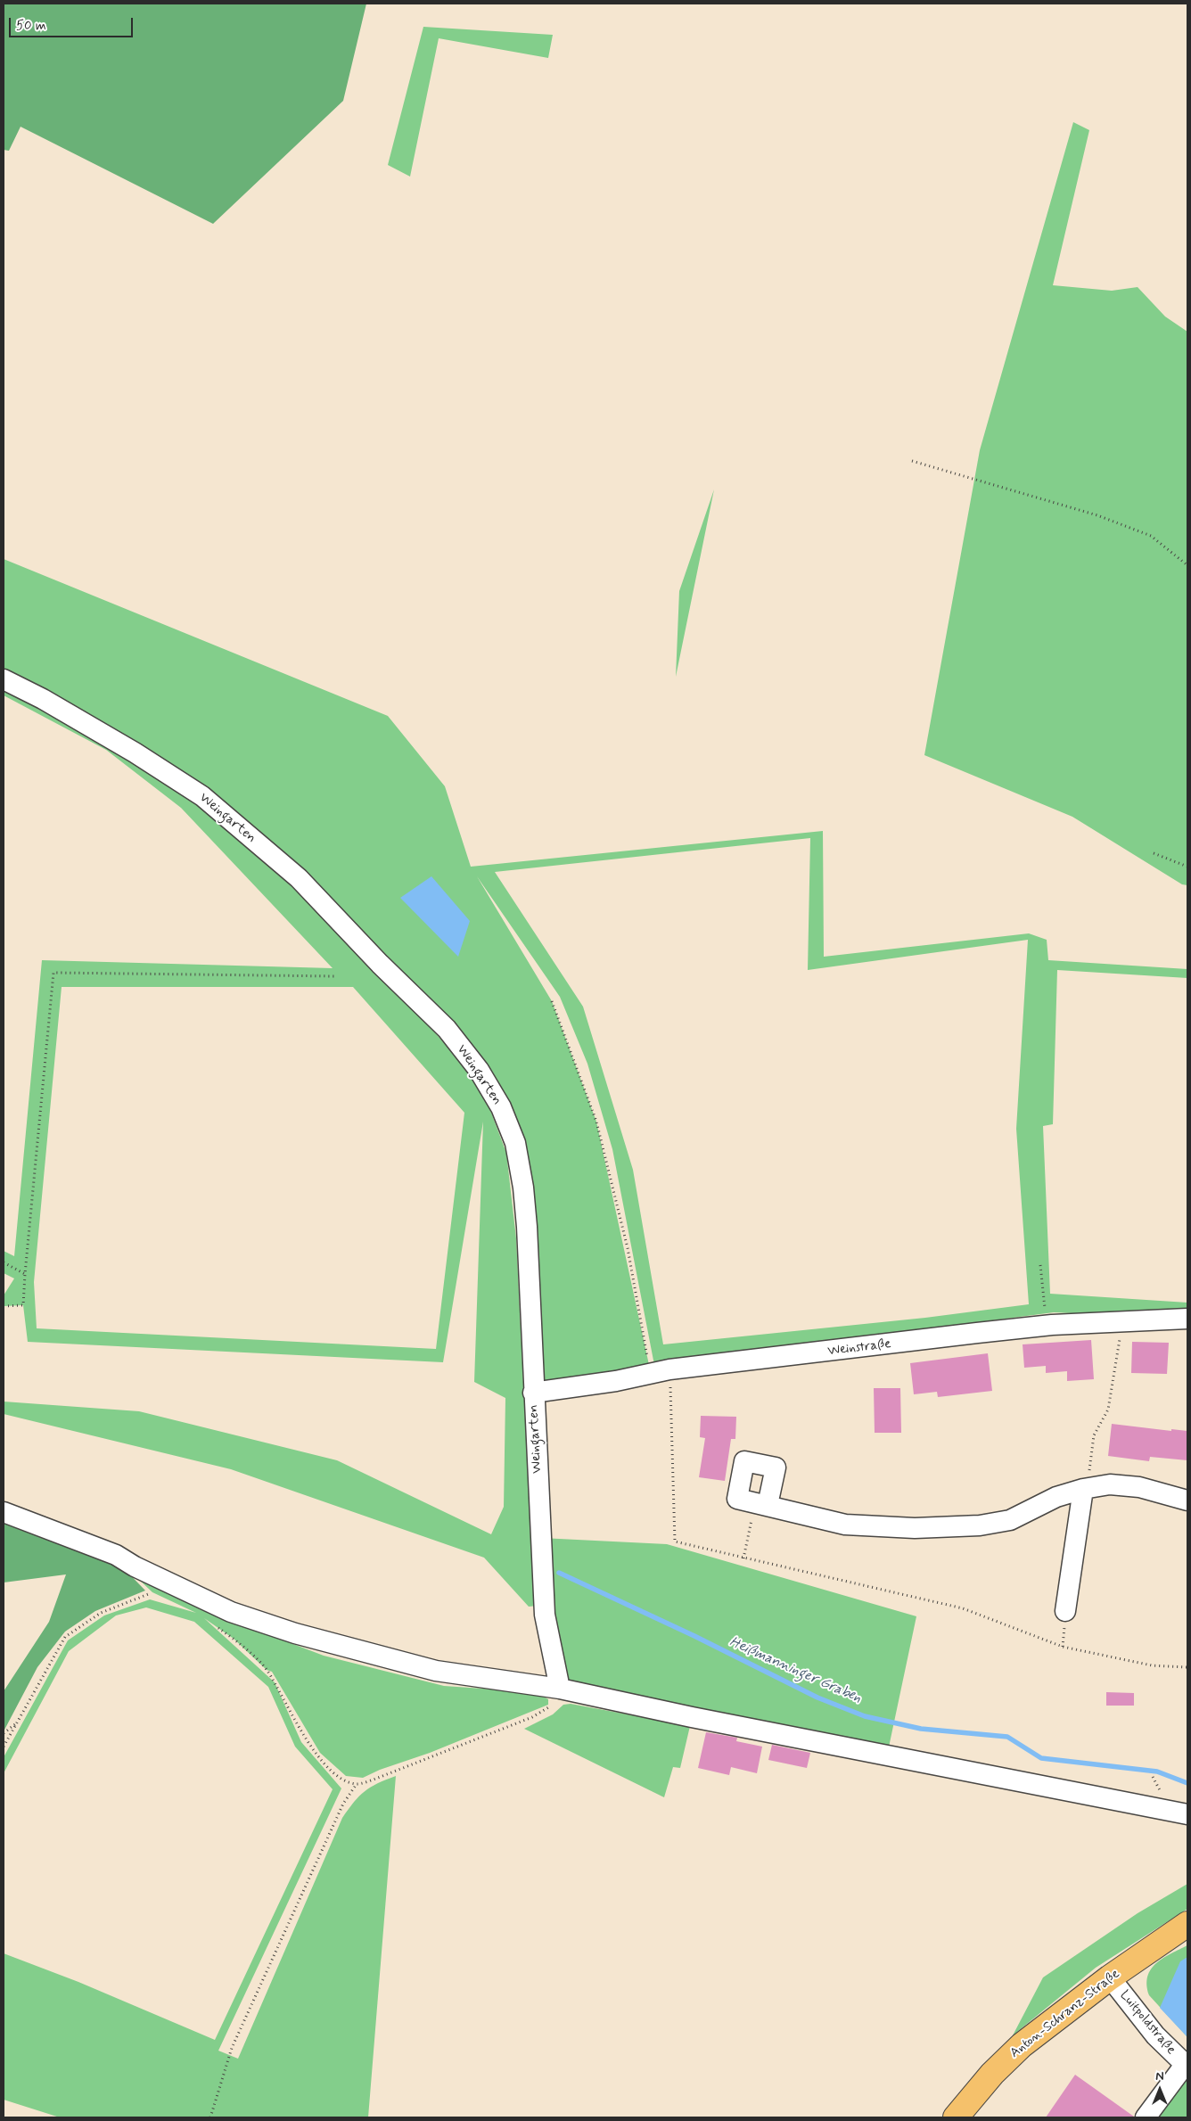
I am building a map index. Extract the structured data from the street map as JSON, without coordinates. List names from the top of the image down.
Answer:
{
  "streets": {
    "main road": ["Anton-Schranz-Straße"],
    "street": ["Weingarten", "Weinstraße", "Luitpoldstraße"]
  },
  "crossings": [
    ["Weingarten", "Weinstraße"],
    ["Anton-Schranz-Straße", "Luitpoldstraße"]
  ],
  "water": ["Heißmanninger Graben"],
  "scale_bar": "50 m",
  "north": "top"
}
